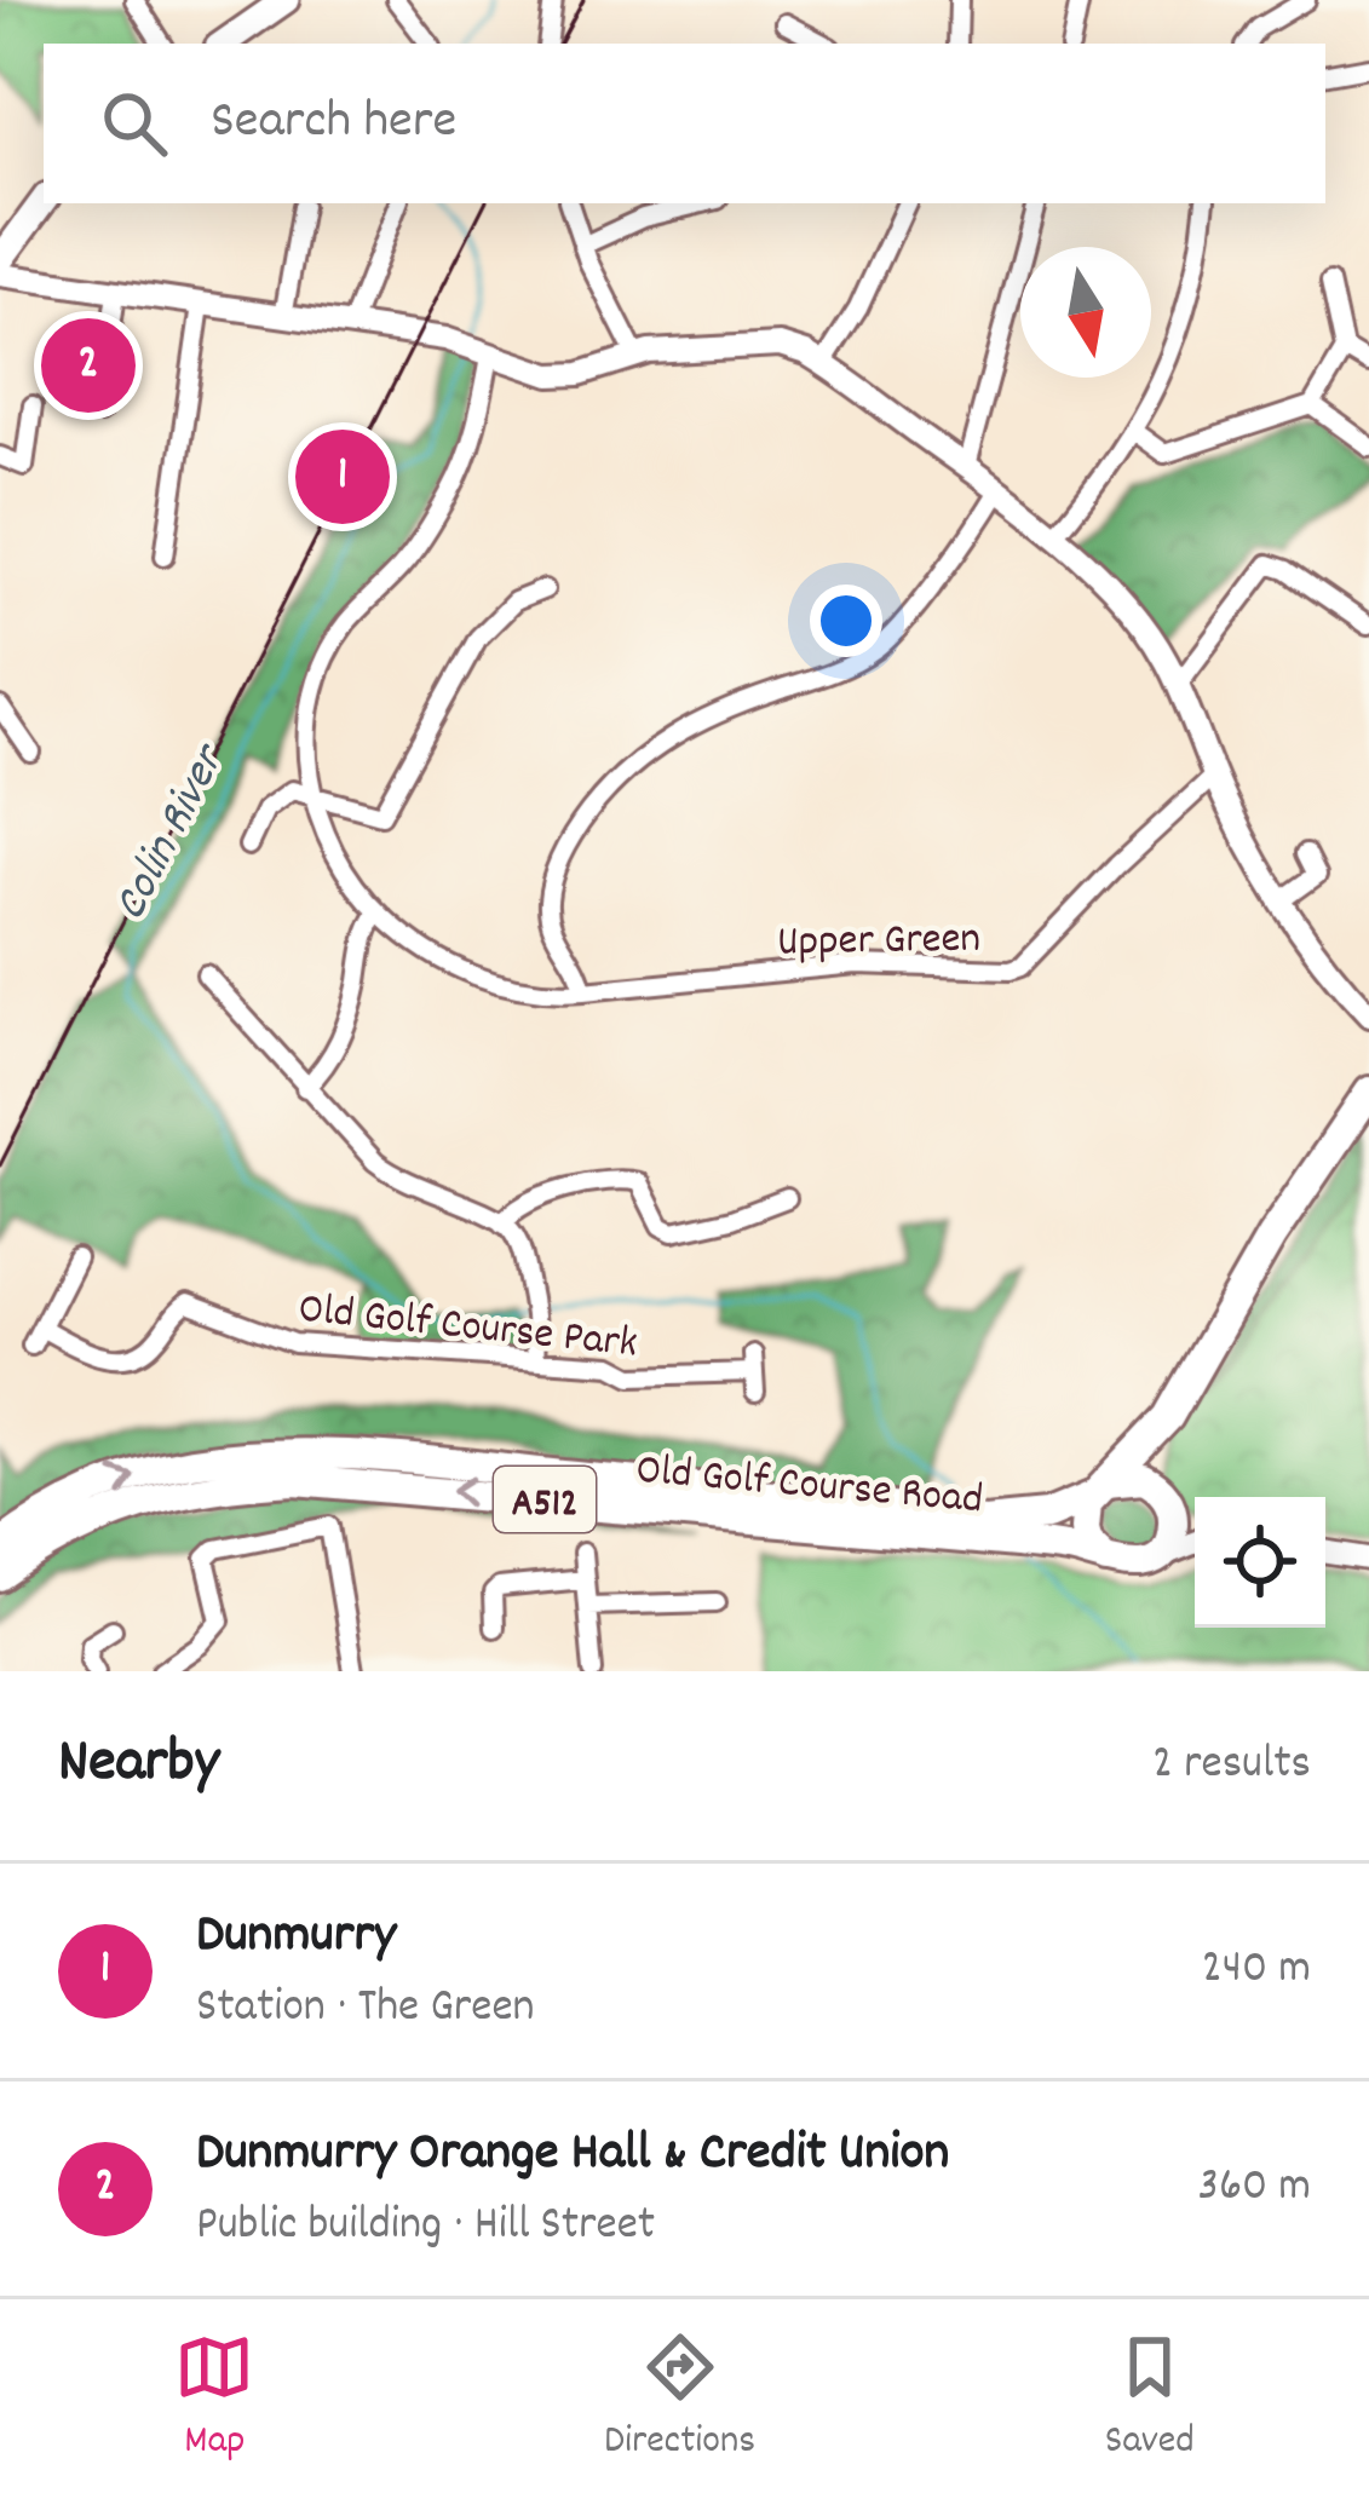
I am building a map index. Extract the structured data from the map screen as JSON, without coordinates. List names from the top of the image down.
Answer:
{
  "streets": {
    "highway": ["Old Golf Course Road", "A512"],
    "street": ["Upper Green", "Old Golf Course Park"]
  },
  "crossings": [
    ["Old Golf Course Road", "A512"]
  ],
  "water": ["Colin River"],
  "north": "bottom",
  "page": {
    "search": "Search here",
    "pins": ["2", "1"],
    "heading": ["Nearby", "2 results"],
    "list": [
      {
        "mark": "1",
        "name": "Dunmurry",
        "note": "Station · The Green",
        "value": "240 m"
      },
      {
        "mark": "2",
        "name": "Dunmurry Orange Hall & Credit Union",
        "note": "Public building · Hill Street",
        "value": "360 m"
      }
    ],
    "nav": ["Map", "Directions", "Saved"]
  }
}
